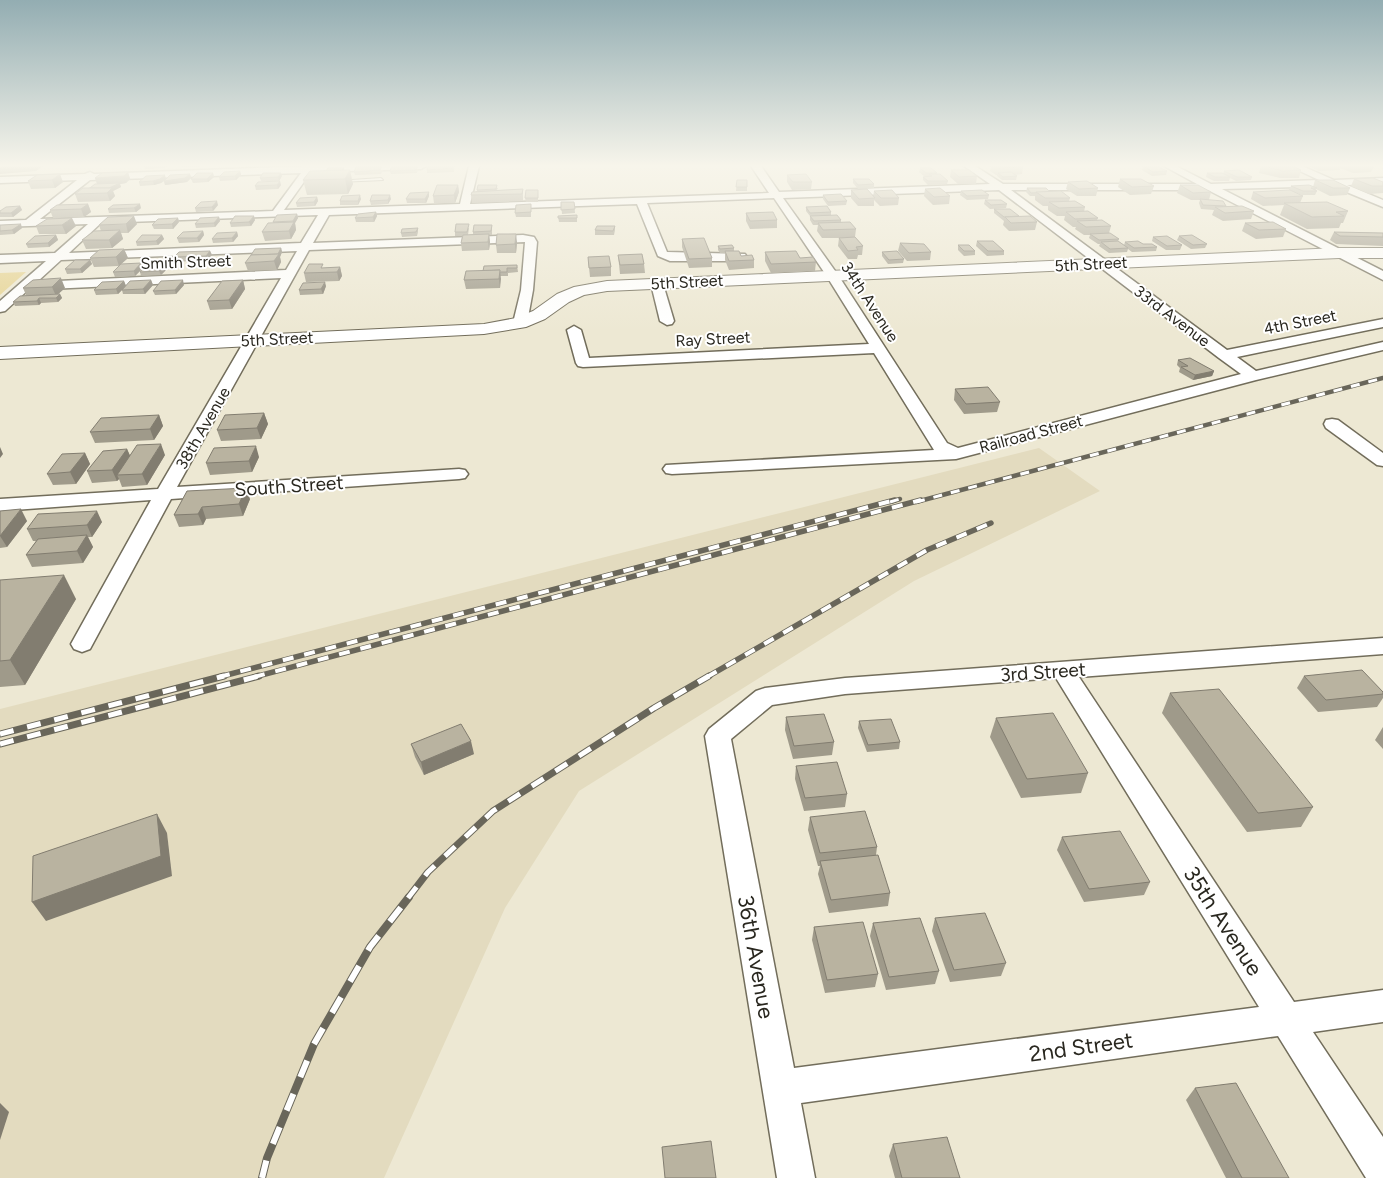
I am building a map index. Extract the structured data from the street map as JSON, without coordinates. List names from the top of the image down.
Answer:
{
  "streets": {
    "street": [
      "Smith Street",
      "5th Street",
      "34th Avenue",
      "33rd Avenue",
      "4th Street",
      "Ray Street",
      "38th Avenue",
      "Railroad Street",
      "South Street",
      "3rd Street",
      "35th Avenue",
      "36th Avenue",
      "2nd Street"
    ]
  },
  "crossings": [
    ["Smith Street", "38th Avenue"],
    ["5th Street", "34th Avenue"],
    ["5th Street", "33rd Avenue"],
    ["5th Street", "38th Avenue"],
    ["34th Avenue", "Ray Street"],
    ["34th Avenue", "Railroad Street"],
    ["33rd Avenue", "4th Street"],
    ["33rd Avenue", "Railroad Street"],
    ["38th Avenue", "South Street"],
    ["3rd Street", "35th Avenue"],
    ["3rd Street", "36th Avenue"],
    ["35th Avenue", "2nd Street"],
    ["36th Avenue", "2nd Street"]
  ]
}
